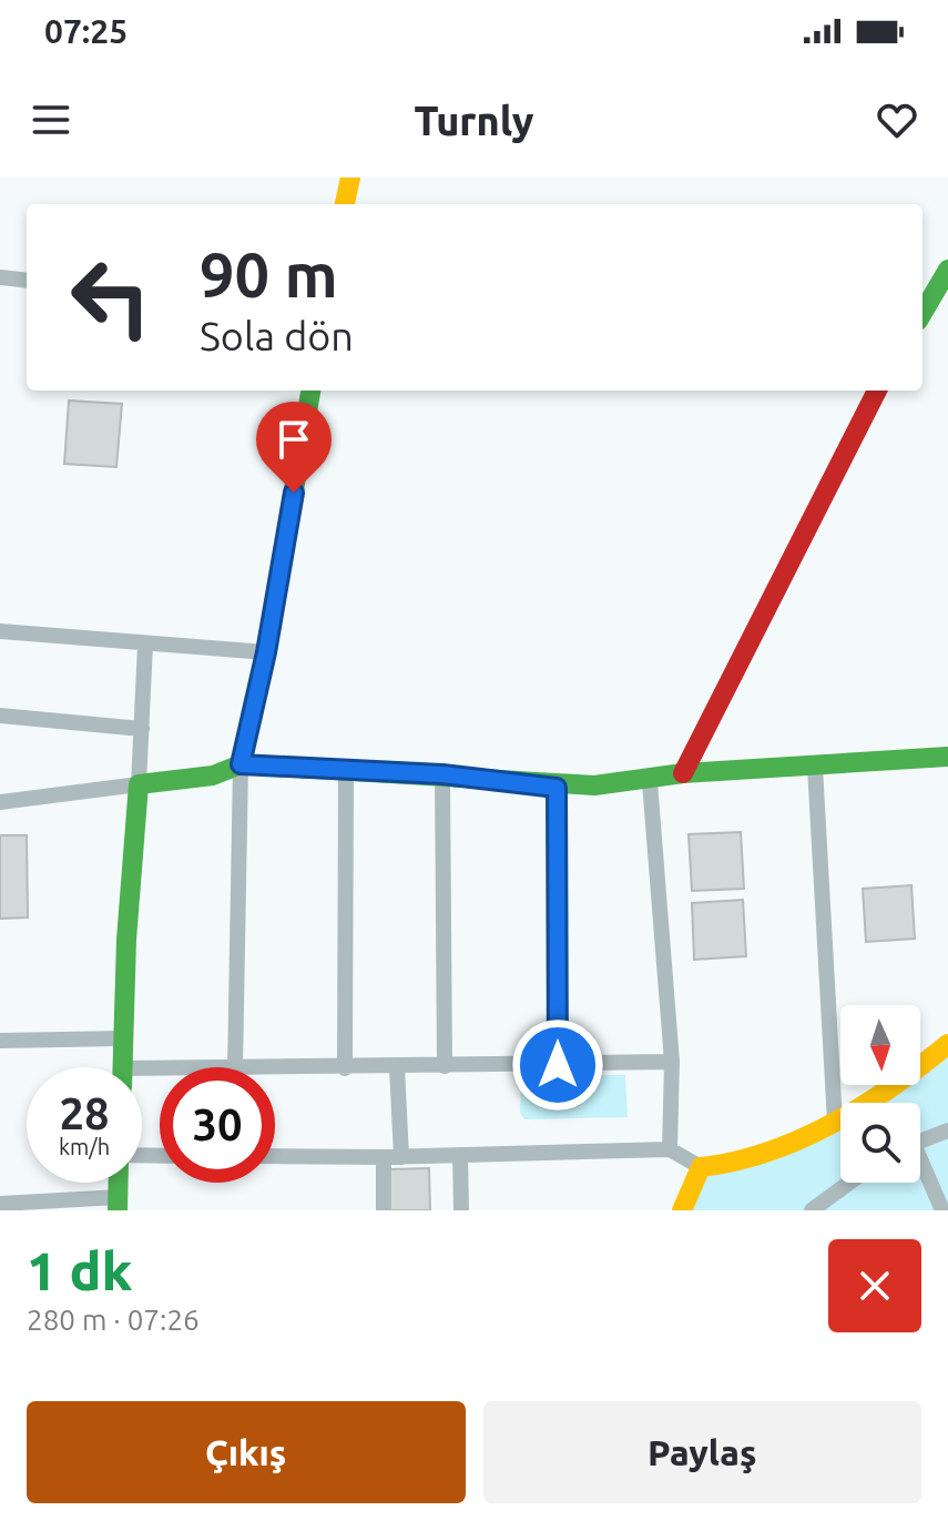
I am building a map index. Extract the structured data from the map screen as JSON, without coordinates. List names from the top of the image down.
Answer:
{
  "north": "bottom",
  "page": {
    "status": "07:25",
    "header": "Turnly",
    "turn": ["90 m", "Sola dön"],
    "speed": "28 km/h",
    "limit": "30",
    "heading": ["1 dk", "280 m · 07:26"],
    "buttons": ["Çıkış", "Paylaş"]
  }
}
